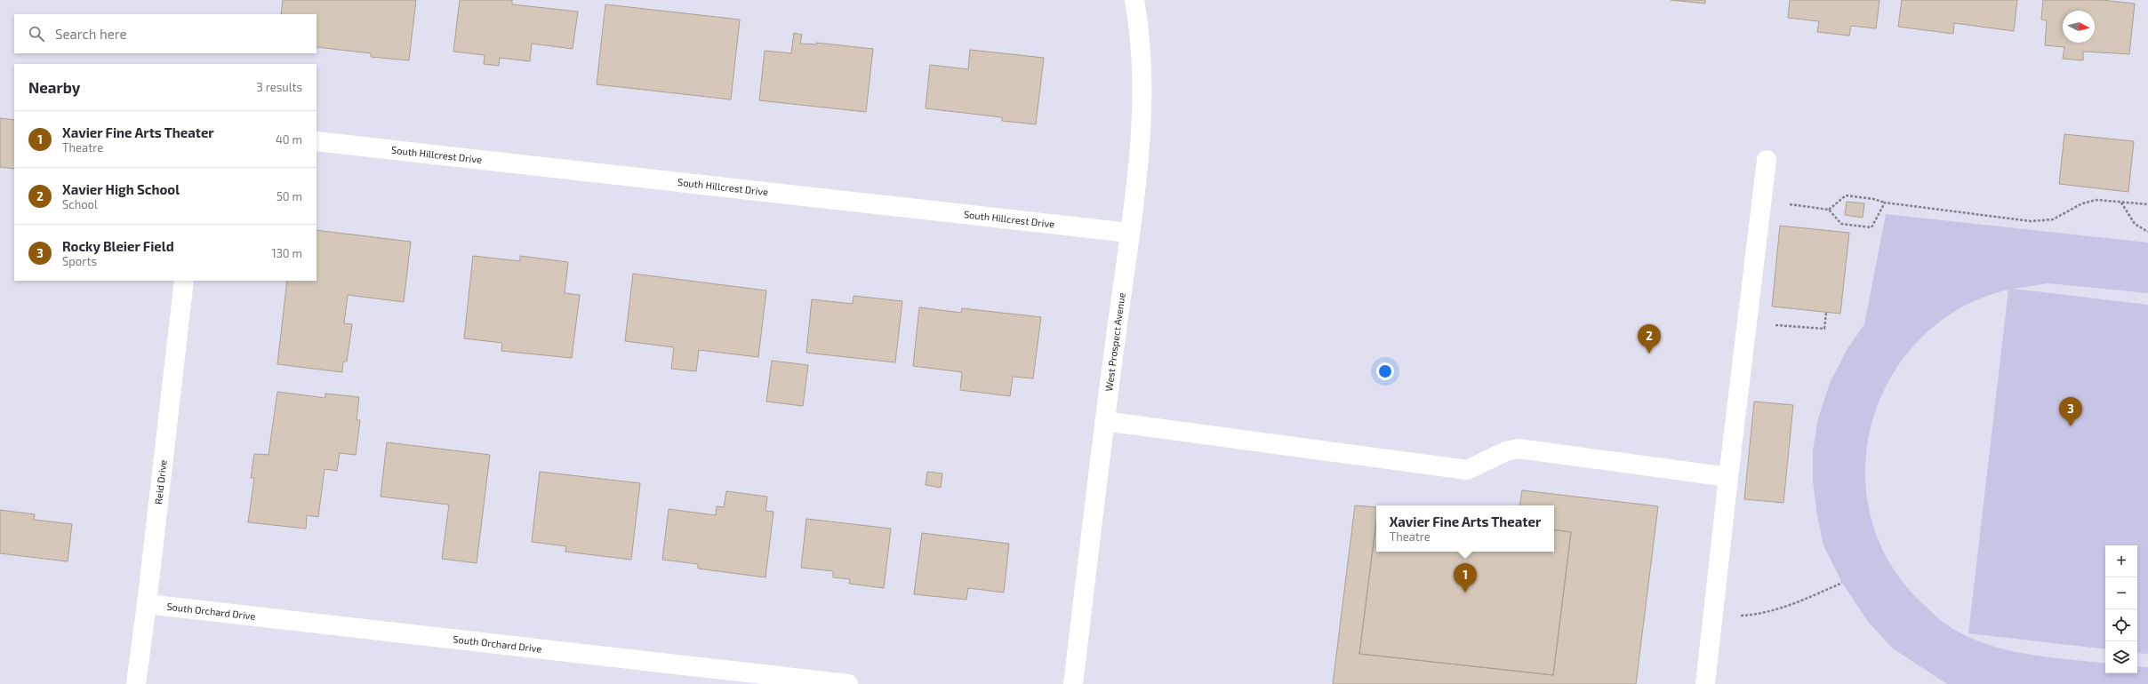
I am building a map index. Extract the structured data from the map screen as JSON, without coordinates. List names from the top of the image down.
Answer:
{
  "streets": {
    "street": [
      "South Hillcrest Drive",
      "West Prospect Avenue",
      "Reid Drive",
      "South Orchard Drive"
    ]
  },
  "crossings": [
    ["South Hillcrest Drive", "West Prospect Avenue"],
    ["Reid Drive", "South Orchard Drive"]
  ],
  "north": "right",
  "page": {
    "search": "Search here",
    "heading": ["Nearby", "3 results"],
    "list": [
      {
        "mark": "1",
        "name": "Xavier Fine Arts Theater",
        "note": "Theatre",
        "value": "40 m"
      },
      {
        "mark": "2",
        "name": "Xavier High School",
        "note": "School",
        "value": "50 m"
      },
      {
        "mark": "3",
        "name": "Rocky Bleier Field",
        "note": "Sports",
        "value": "130 m"
      }
    ],
    "pins": ["2", "3", "1"],
    "popup": ["Xavier Fine Arts Theater", "Theatre"],
    "map_buttons": ["+", "−"]
  }
}
